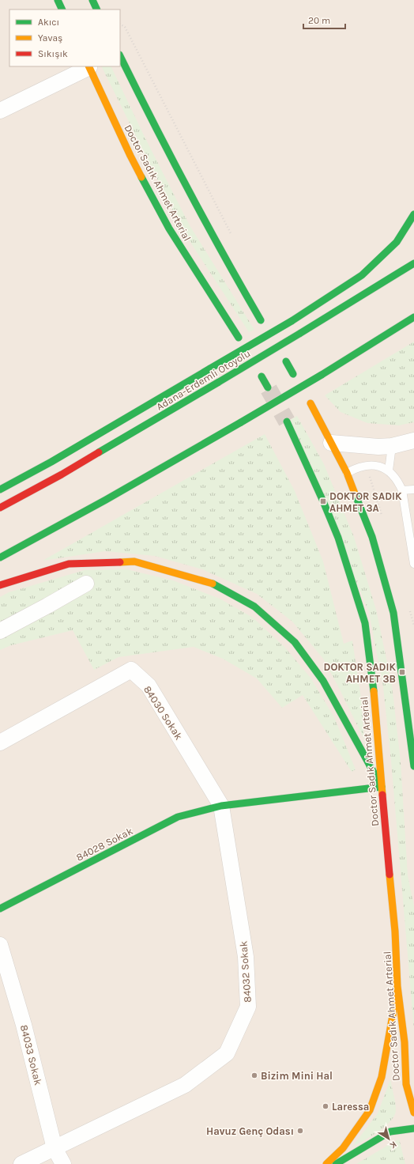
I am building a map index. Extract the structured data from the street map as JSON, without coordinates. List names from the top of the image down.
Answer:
{
  "streets": {
    "main road": ["Doctor Sadık Ahmet Arterial", "Adana-Erdemli Otoyolu", "84028 Sokak"],
    "street": ["84030 Sokak", "84032 Sokak", "84033 Sokak"]
  },
  "crossings": [
    ["Doctor Sadık Ahmet Arterial", "84028 Sokak"],
    ["84030 Sokak", "84028 Sokak"],
    ["84030 Sokak", "84032 Sokak"],
    ["84028 Sokak", "84032 Sokak"],
    ["84032 Sokak", "84033 Sokak"]
  ],
  "places": {
    "transit": ["DOKTOR SADIK AHMET 3A", "DOKTOR SADIK AHMET 3B"],
    "other": ["Bizim Mini Hal", "Laressa", "Havuz Genç Odası"]
  },
  "legend": ["Akıcı", "Yavaş", "Sıkışık"],
  "scale_bar": "20 m",
  "north": "bottom right"
}
